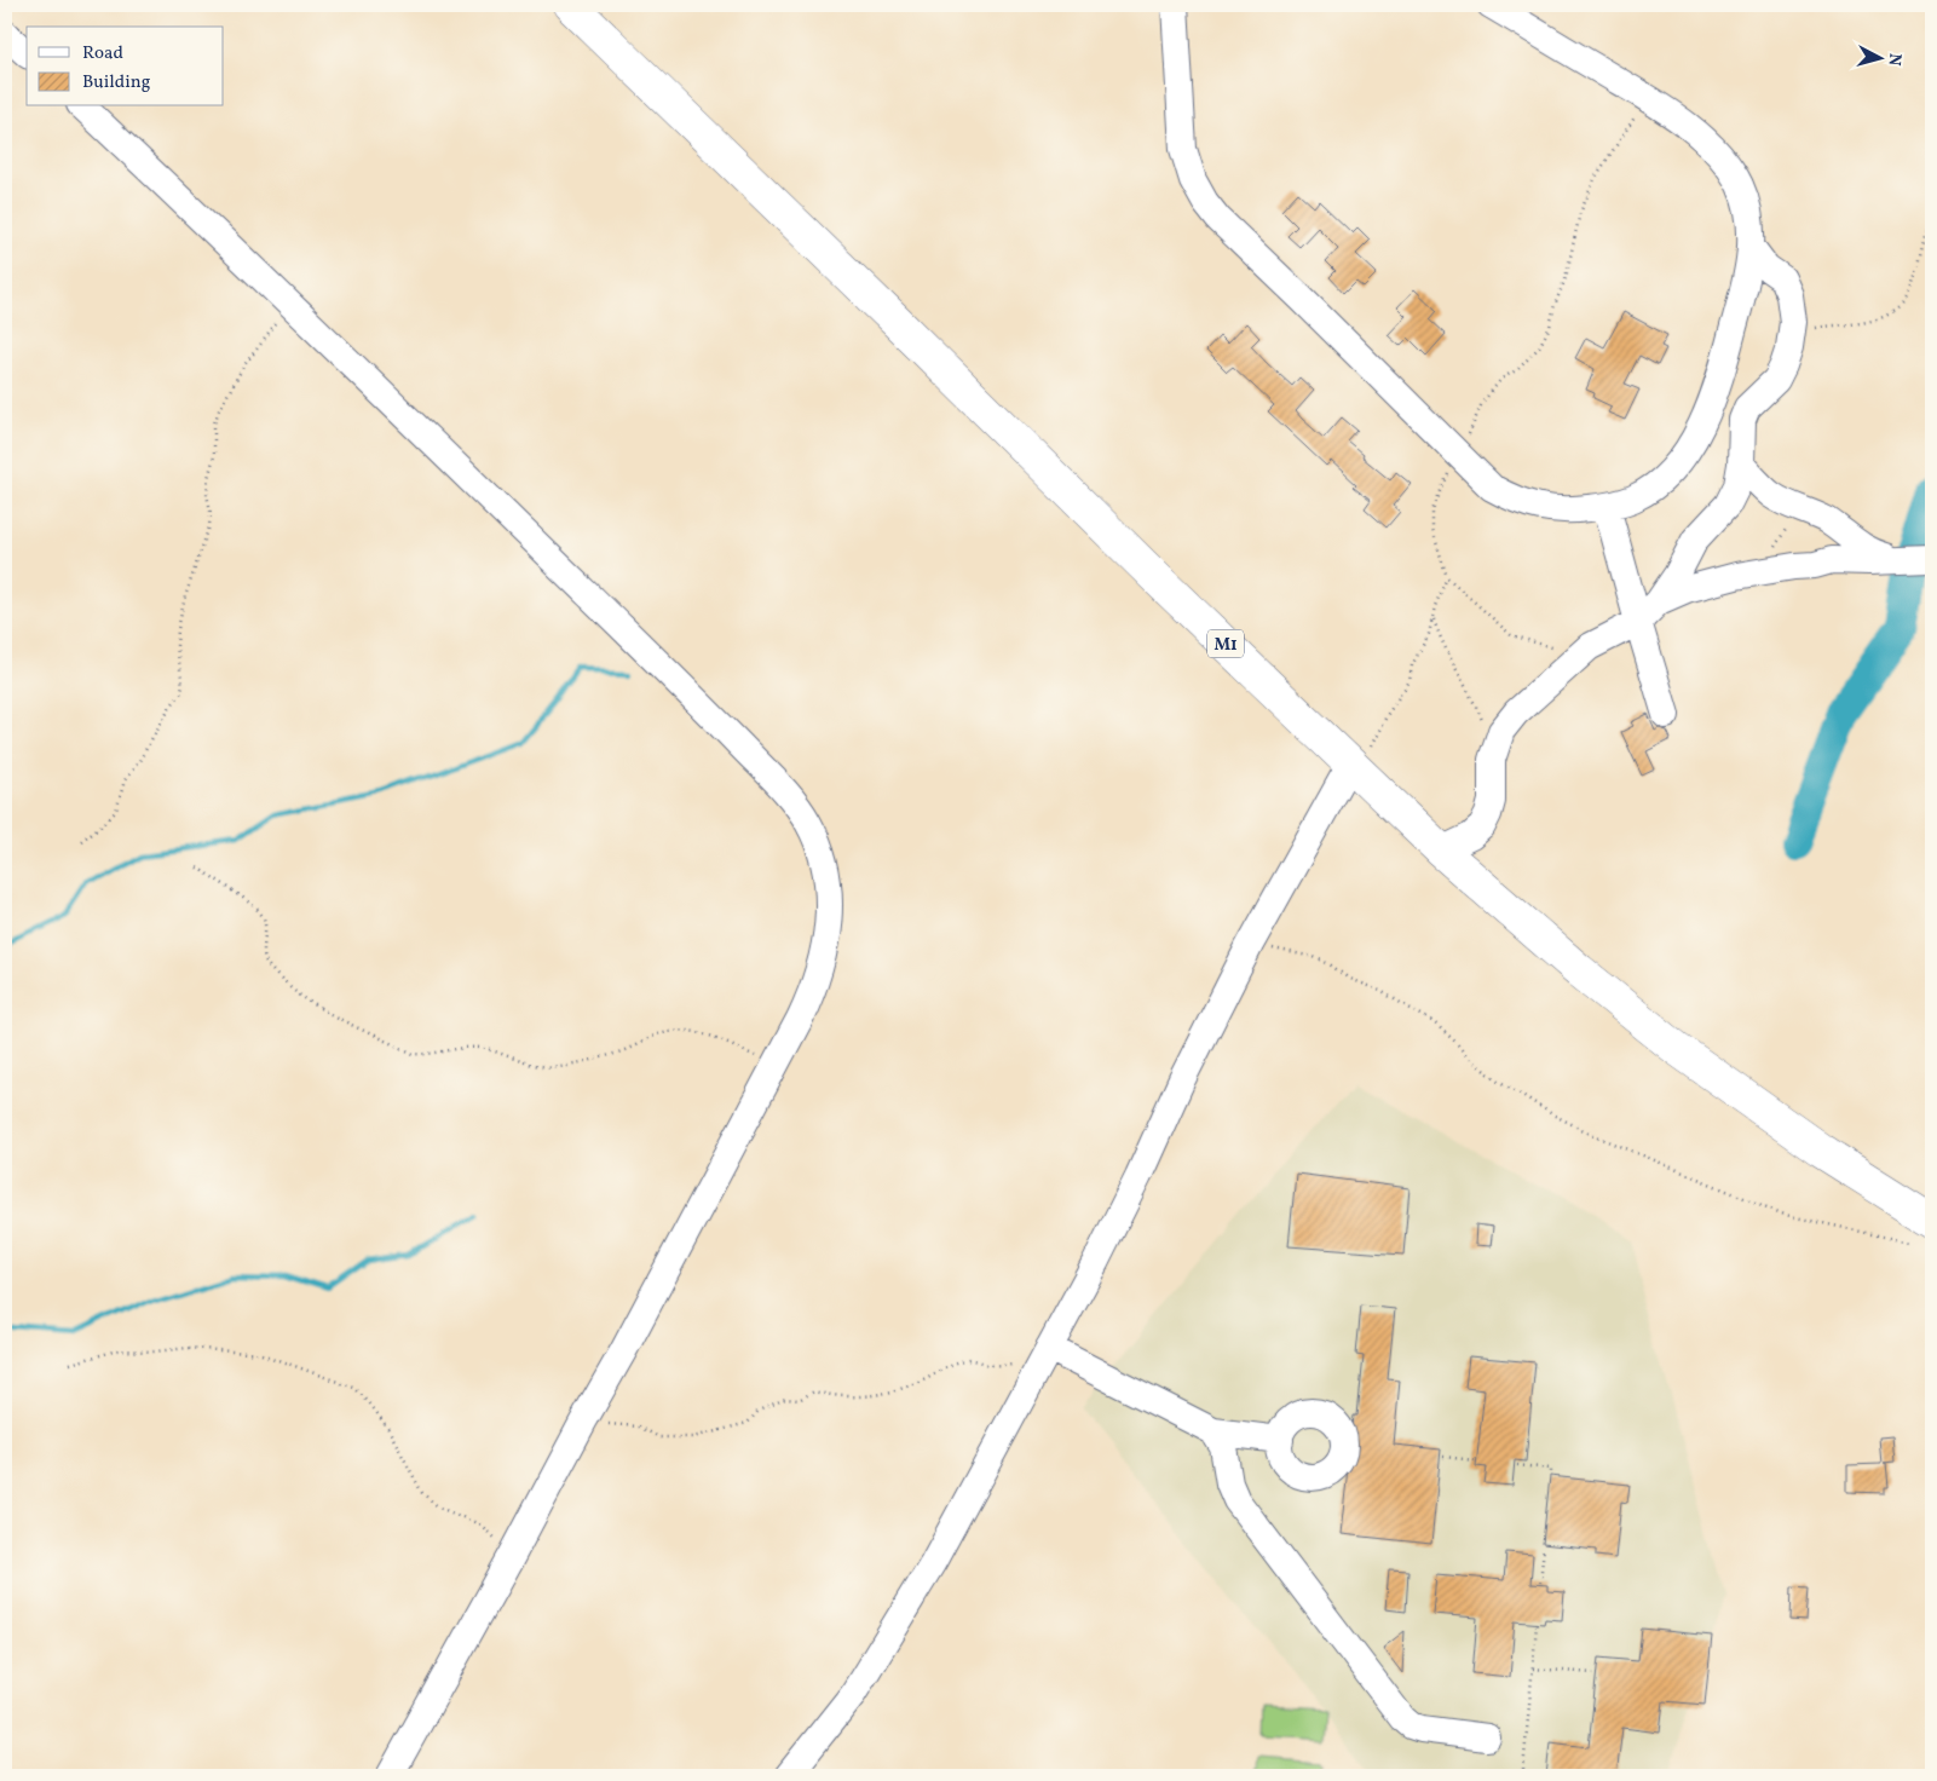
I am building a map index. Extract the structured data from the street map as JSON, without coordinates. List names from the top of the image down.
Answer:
{
  "streets": {
    "highway": ["M1"]
  },
  "legend": ["Road", "Building"],
  "north": "right"
}
